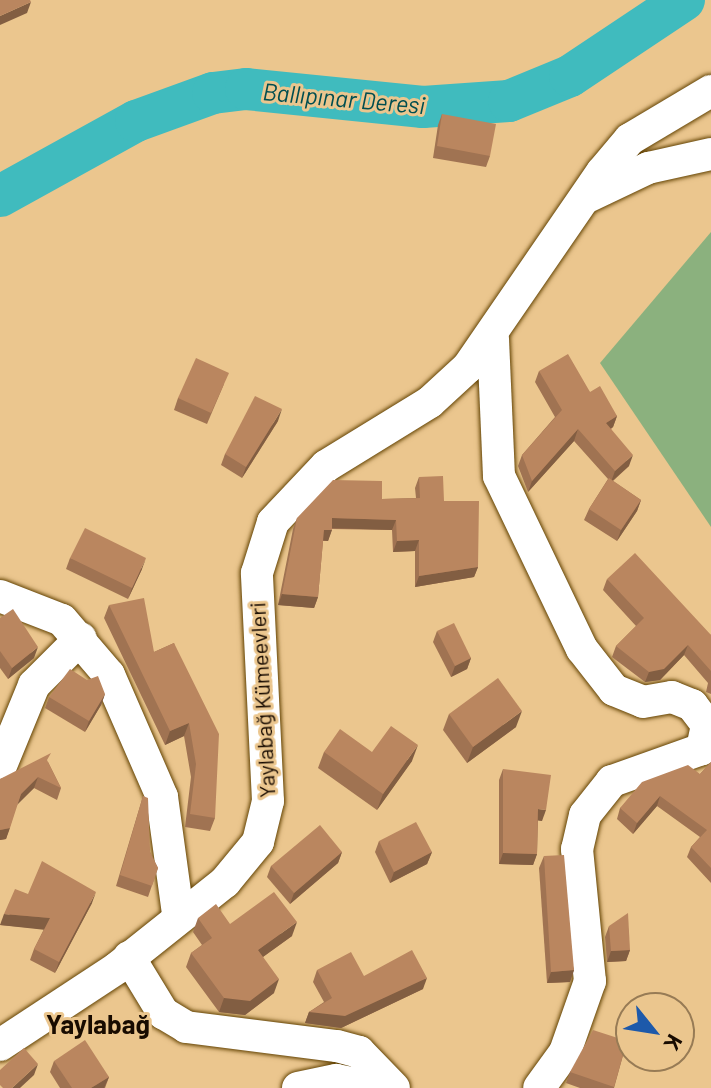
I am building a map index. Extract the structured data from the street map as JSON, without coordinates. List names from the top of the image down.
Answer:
{
  "streets": {
    "street": ["Yaylabağ Kümeevleri"]
  },
  "districts": ["Yaylabağ"],
  "water": ["Ballıpınar Deresi"],
  "north": "bottom right"
}
